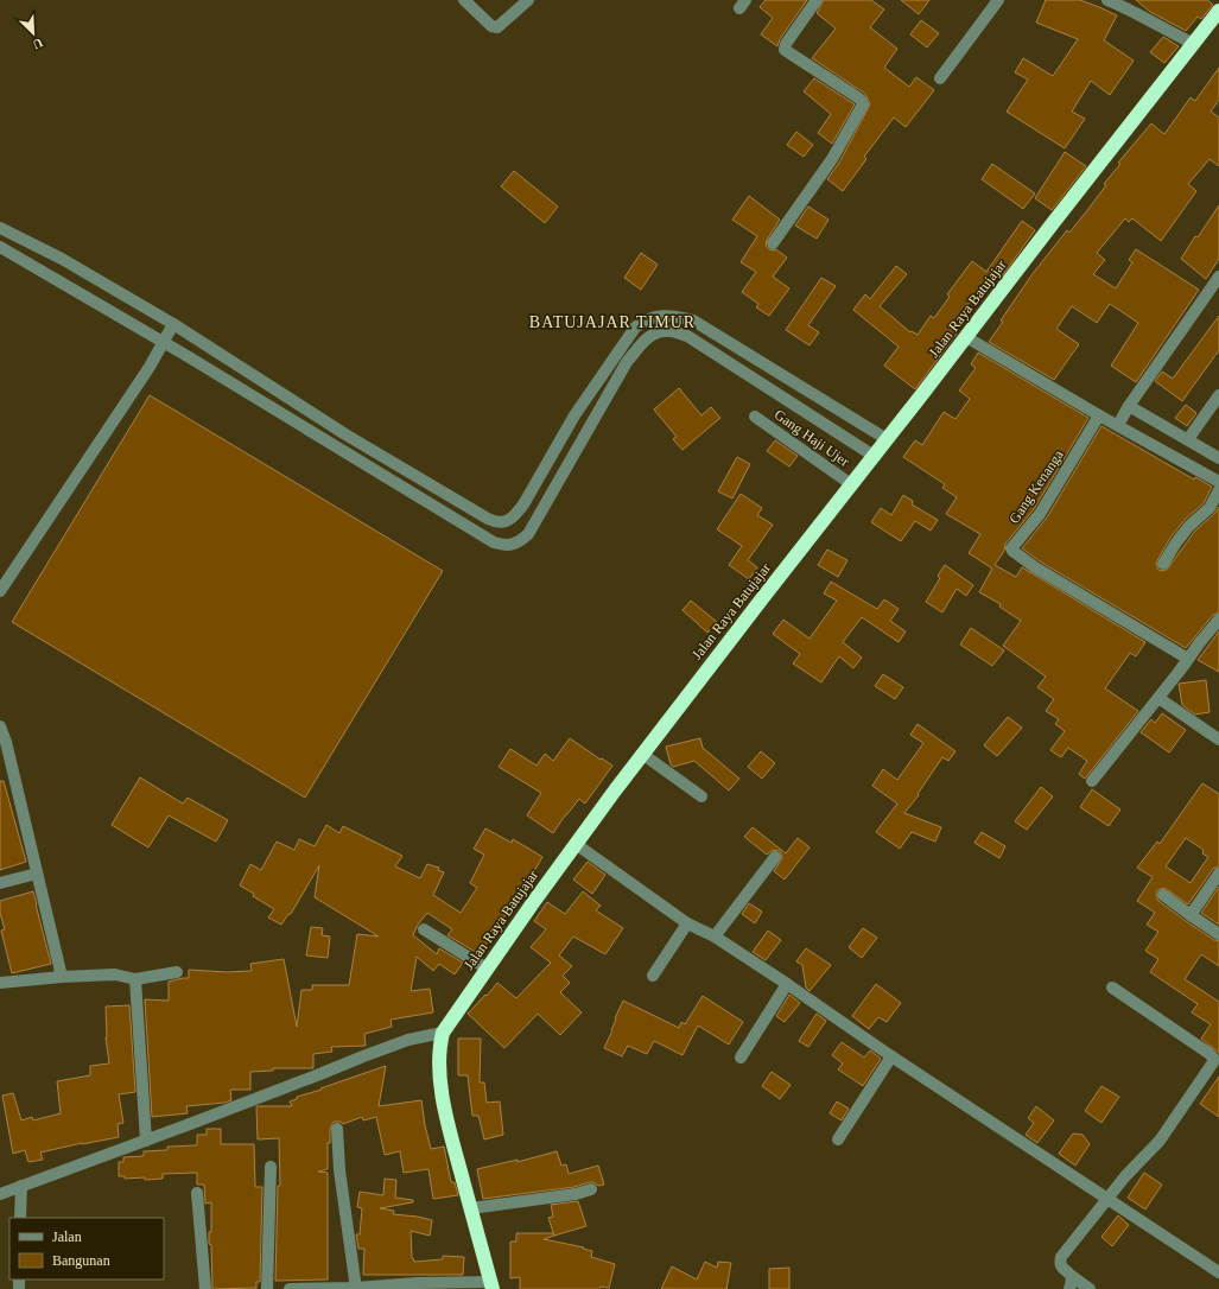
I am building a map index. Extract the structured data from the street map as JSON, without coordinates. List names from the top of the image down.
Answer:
{
  "streets": {
    "highway": ["Jalan Raya Batujajar"],
    "street": ["Gang Haji Ujer", "Gang Kenanga"]
  },
  "crossings": [
    ["Jalan Raya Batujajar", "Gang Haji Ujer"]
  ],
  "districts": ["BATUJAJAR TIMUR"],
  "legend": ["Jalan", "Bangunan"],
  "north": "bottom right"
}
